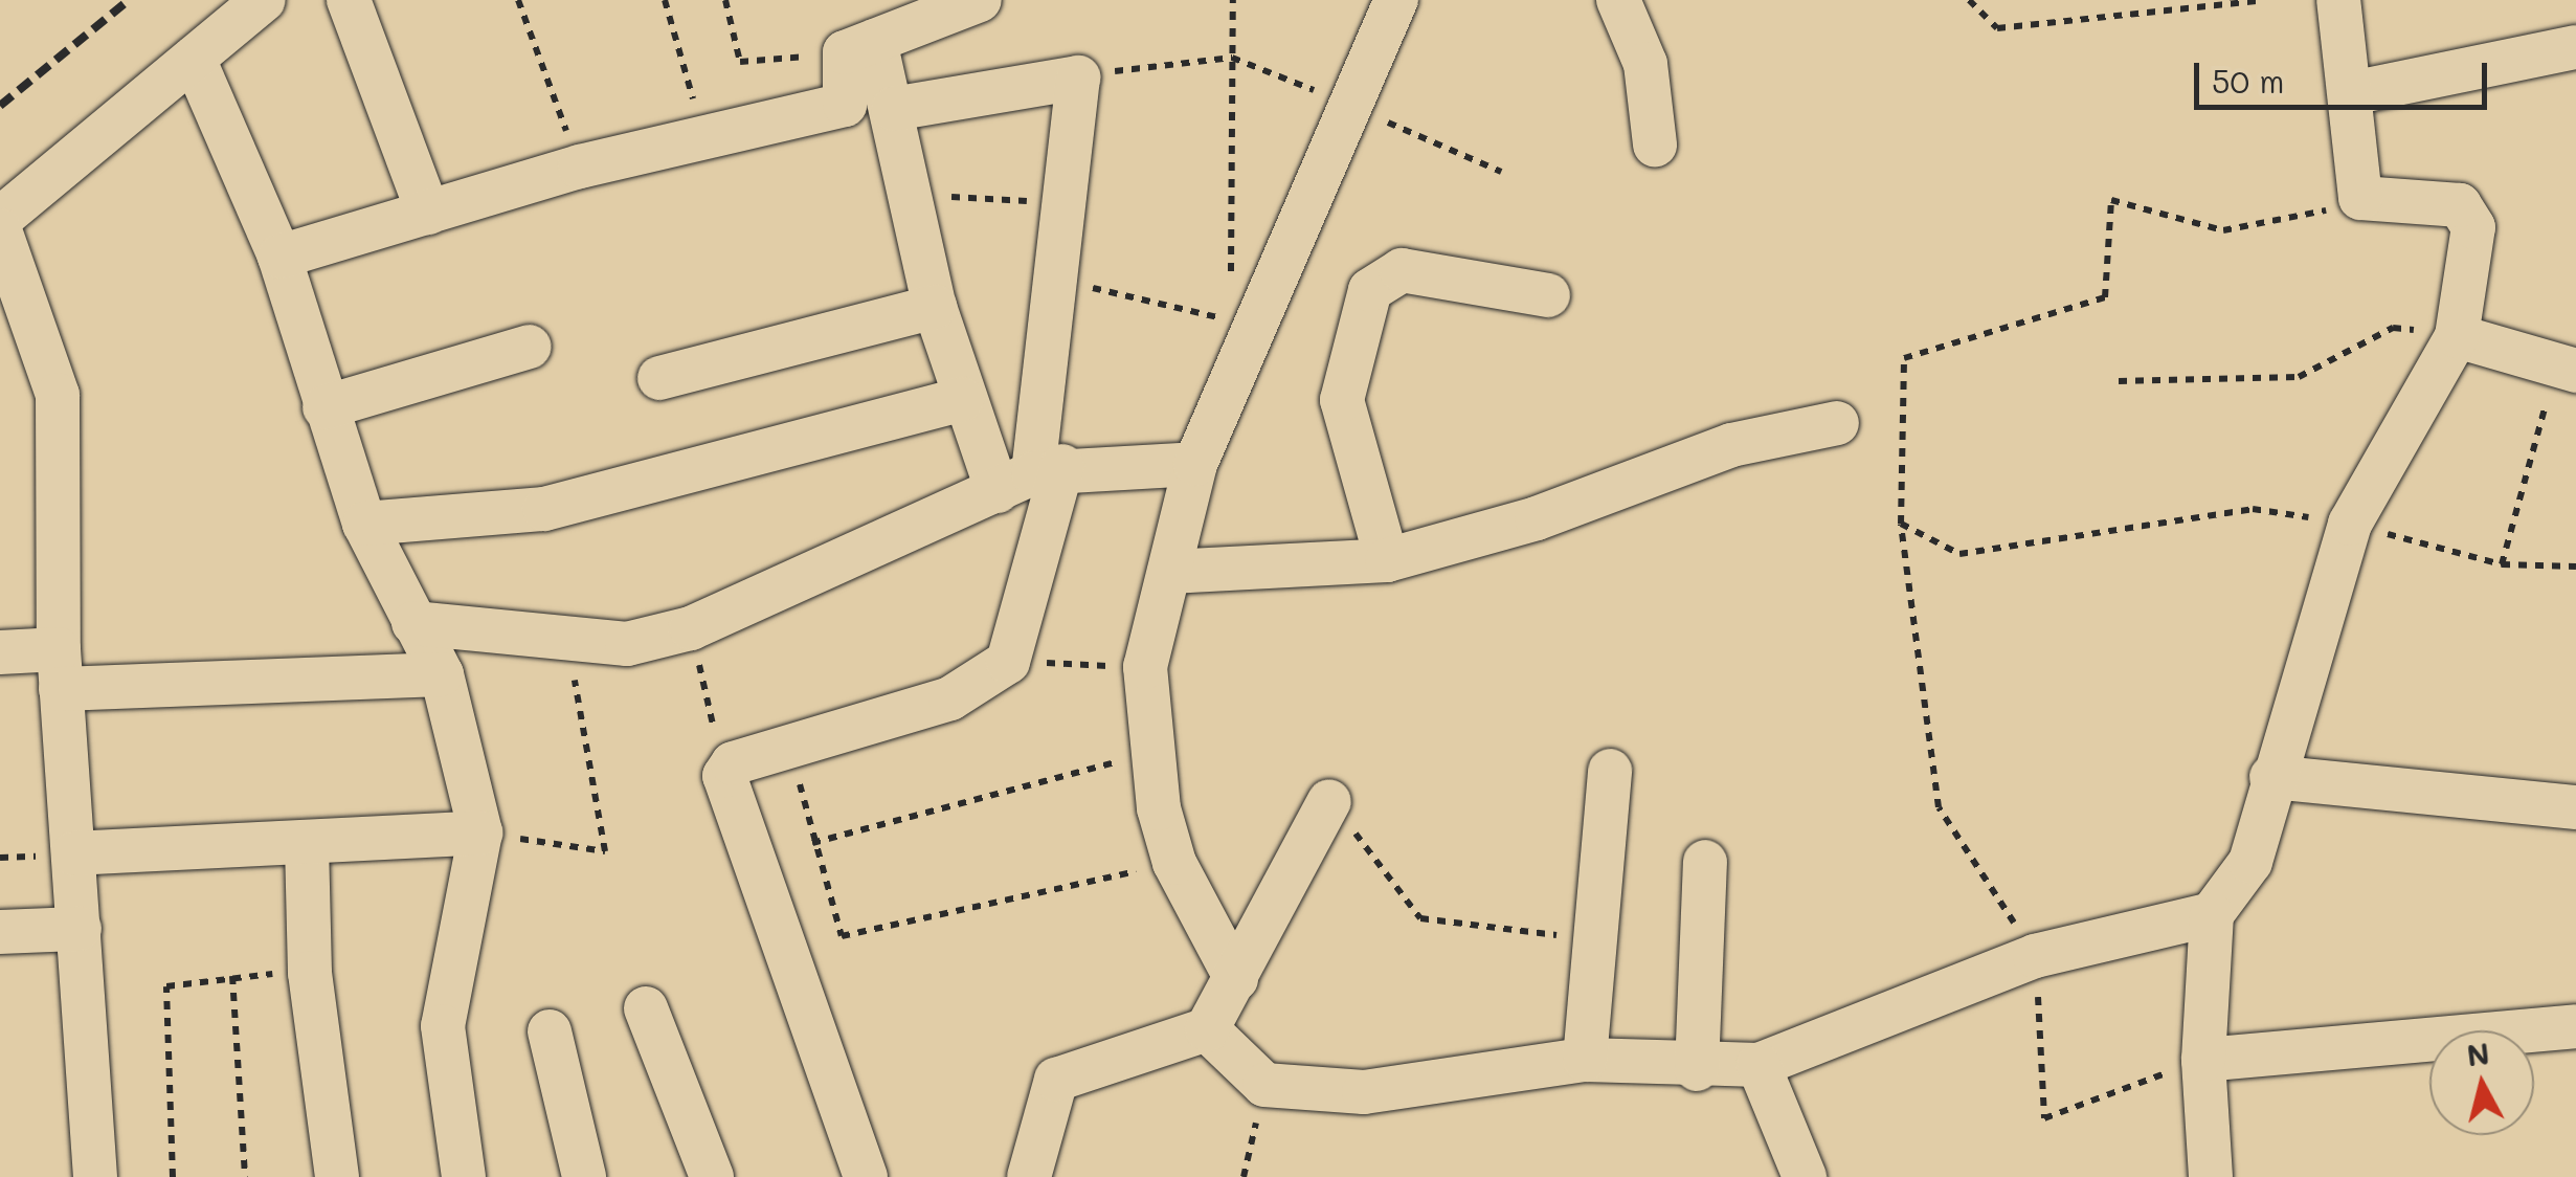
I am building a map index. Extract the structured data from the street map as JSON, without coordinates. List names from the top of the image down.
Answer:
{
  "scale_bar": "50 m",
  "north": "top"
}
